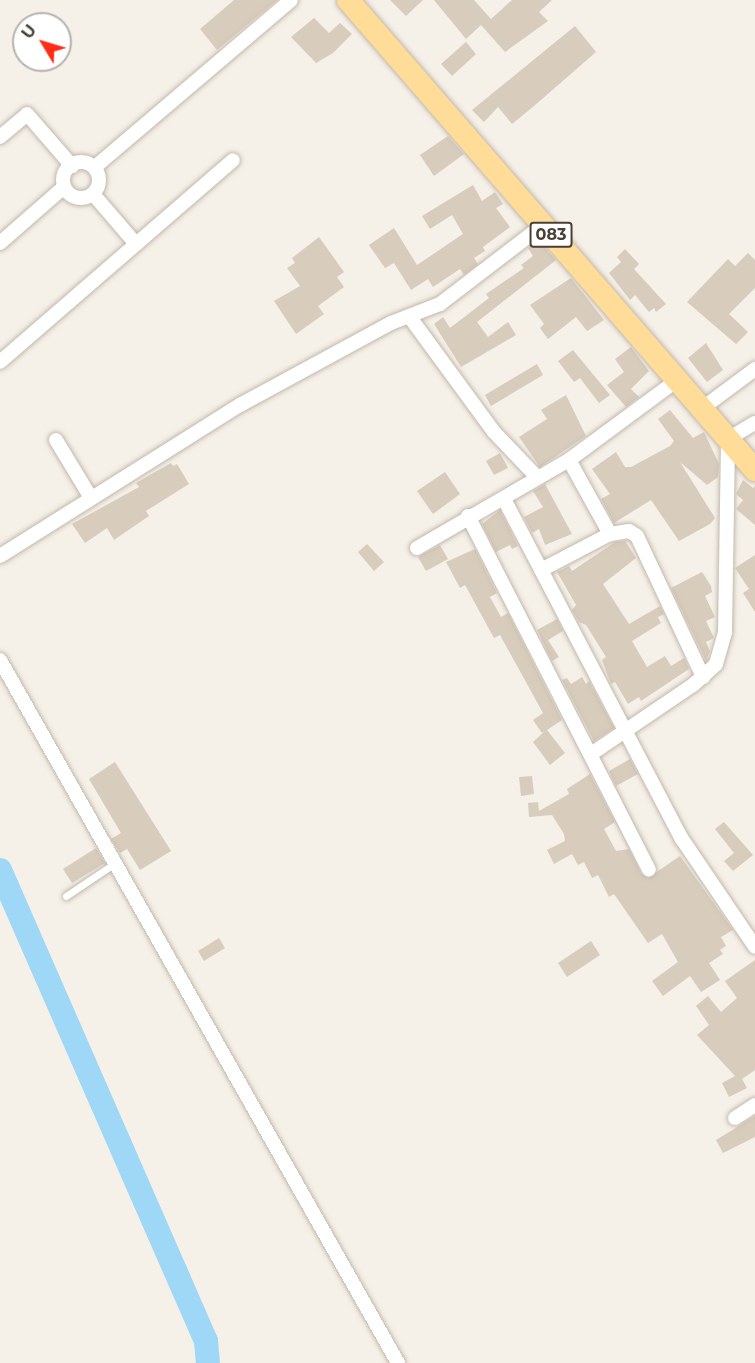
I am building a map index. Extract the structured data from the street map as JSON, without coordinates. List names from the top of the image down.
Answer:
{
  "streets": {
    "main road": ["083"]
  },
  "north": "top left"
}
